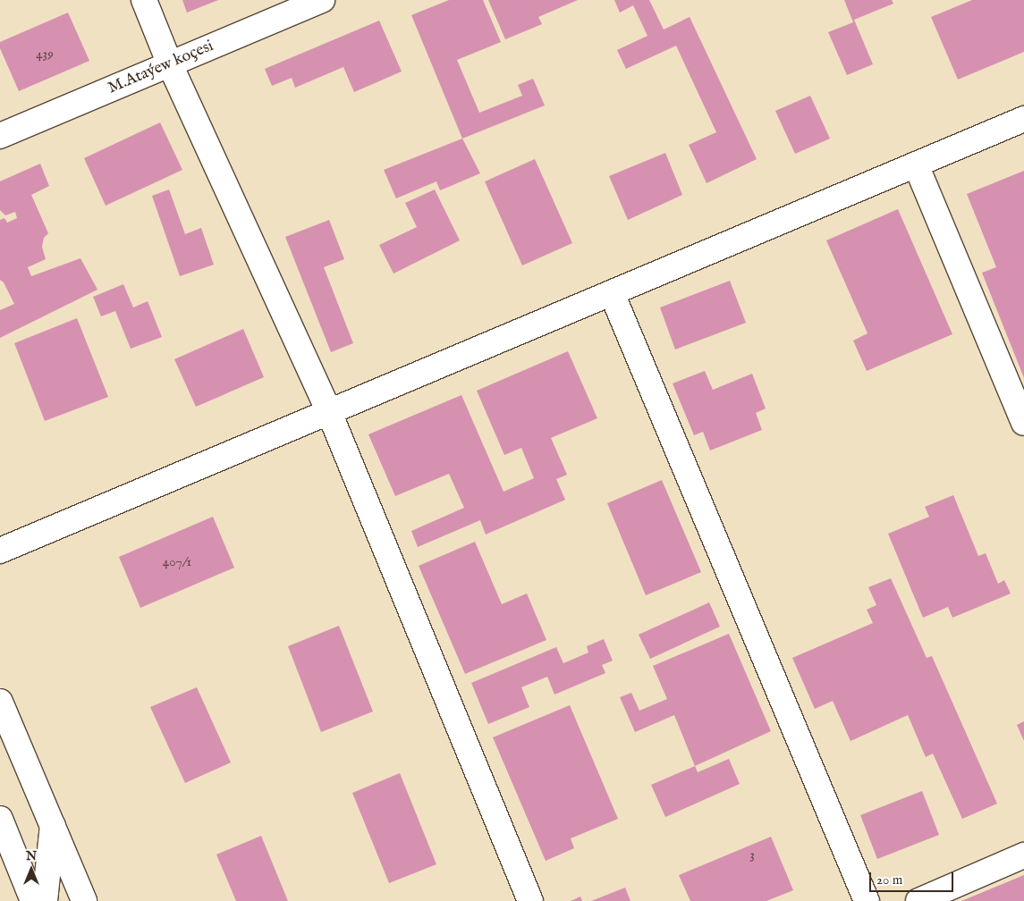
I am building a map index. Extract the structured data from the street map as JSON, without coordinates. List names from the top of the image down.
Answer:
{
  "streets": {
    "street": ["M.Ataýew koçesi"]
  },
  "house_numbers": ["439", "407/1", "3"],
  "scale_bar": "20 m",
  "north": "top"
}
